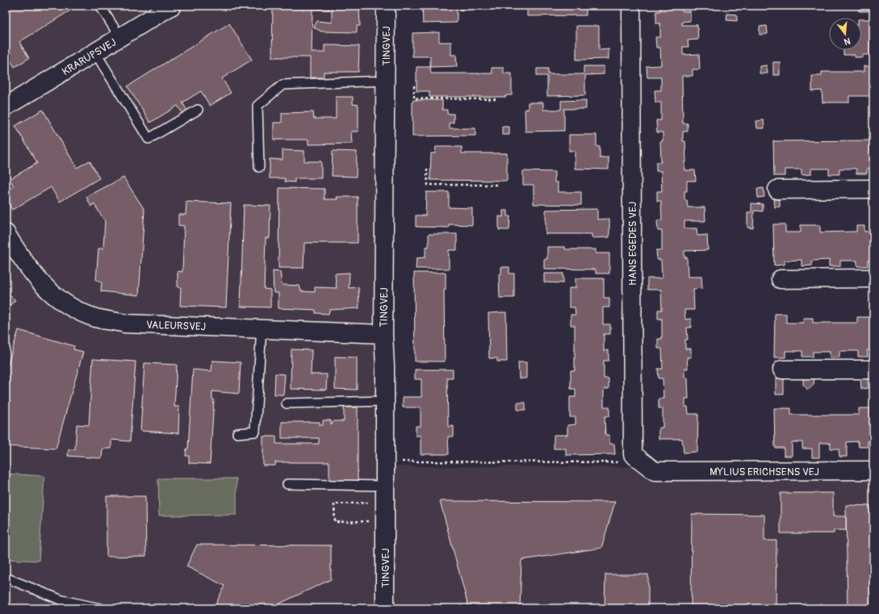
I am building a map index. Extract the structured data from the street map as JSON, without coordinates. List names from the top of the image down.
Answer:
{
  "streets": {
    "street": [
      "TINGVEJ",
      "KRARUPSVEJ",
      "HANS EGEDES VEJ",
      "VALEURSVEJ",
      "MYLIUS ERICHSENS VEJ"
    ]
  },
  "crossings": [
    ["TINGVEJ", "VALEURSVEJ"],
    ["HANS EGEDES VEJ", "MYLIUS ERICHSENS VEJ"]
  ],
  "north": "bottom"
}
